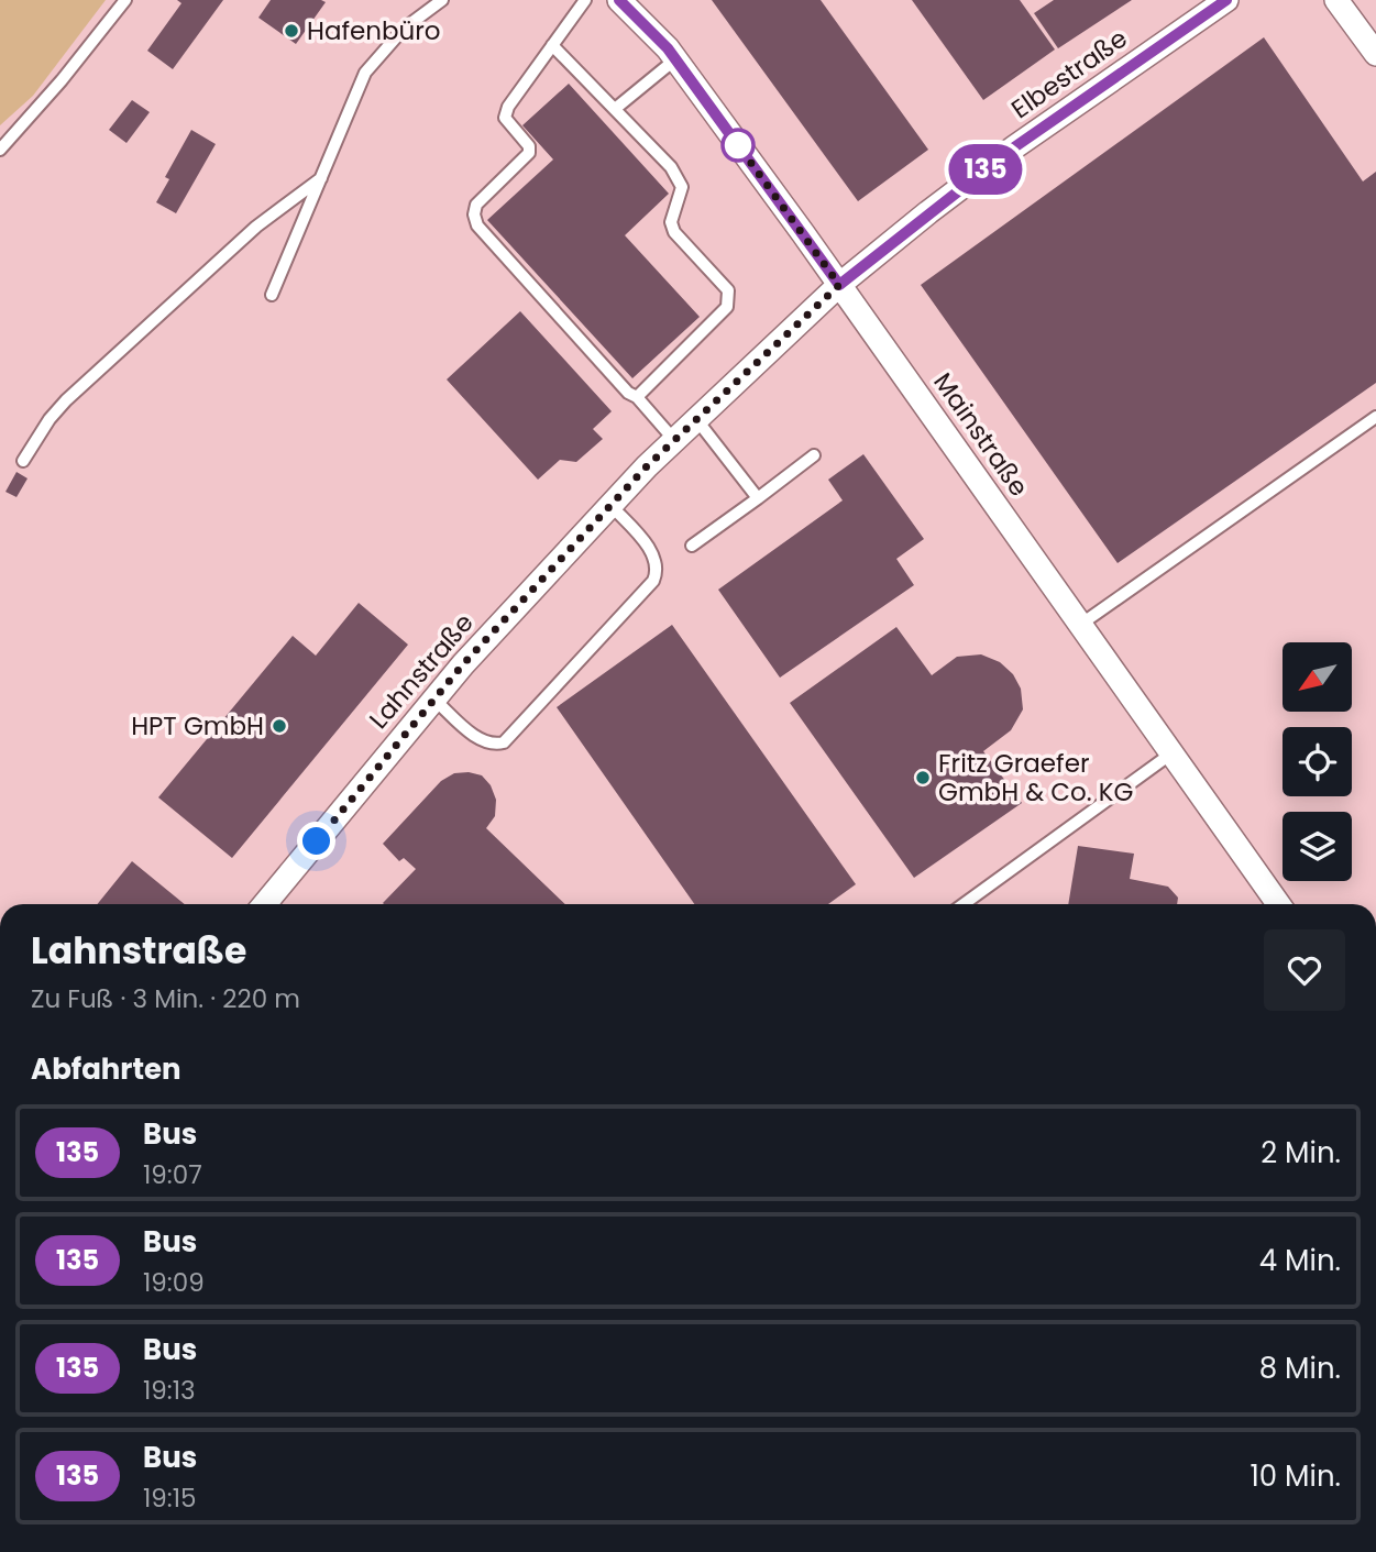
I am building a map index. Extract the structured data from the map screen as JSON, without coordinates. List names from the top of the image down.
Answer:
{
  "streets": {
    "street": ["Elbestraße", "Mainstraße", "Lahnstraße"]
  },
  "crossings": [
    ["Elbestraße", "Mainstraße"],
    ["Elbestraße", "Lahnstraße"],
    ["Mainstraße", "Lahnstraße"]
  ],
  "places": ["Hafenbüro", "HPT GmbH", "Fritz Graefer GmbH & Co. KG"],
  "lines": ["bus line 135"],
  "north": "bottom left",
  "page": {
    "on_map": "135",
    "heading": [
      ["Lahnstraße", "Zu Fuß · 3 Min. · 220 m"],
      "Abfahrten"
    ],
    "list": [
      {
        "mark": "135",
        "name": "Bus",
        "note": "19:07",
        "value": "2 Min."
      },
      {
        "mark": "135",
        "name": "Bus",
        "note": "19:09",
        "value": "4 Min."
      },
      {
        "mark": "135",
        "name": "Bus",
        "note": "19:13",
        "value": "8 Min."
      },
      {
        "mark": "135",
        "name": "Bus",
        "note": "19:15",
        "value": "10 Min."
      }
    ]
  }
}
